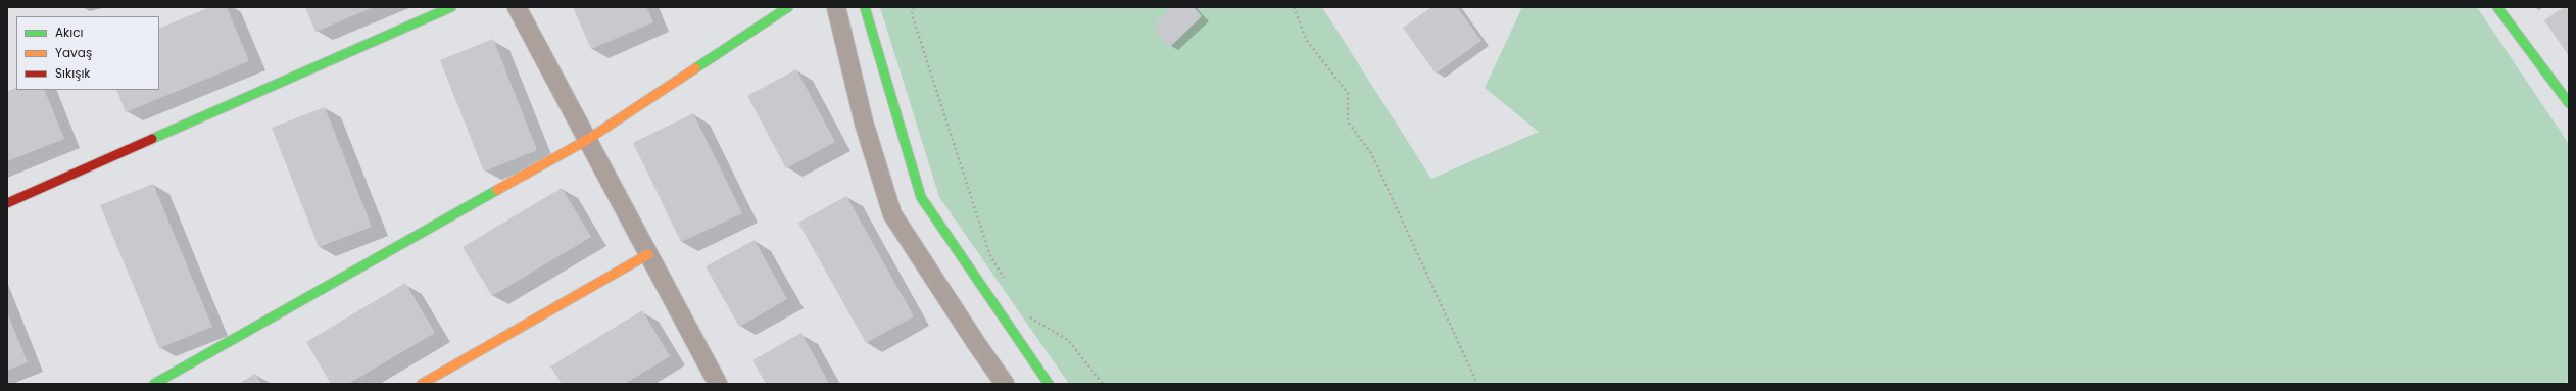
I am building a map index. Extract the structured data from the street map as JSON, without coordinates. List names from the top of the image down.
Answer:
{
  "legend": ["Akıcı", "Yavaş", "Sıkışık"]
}
